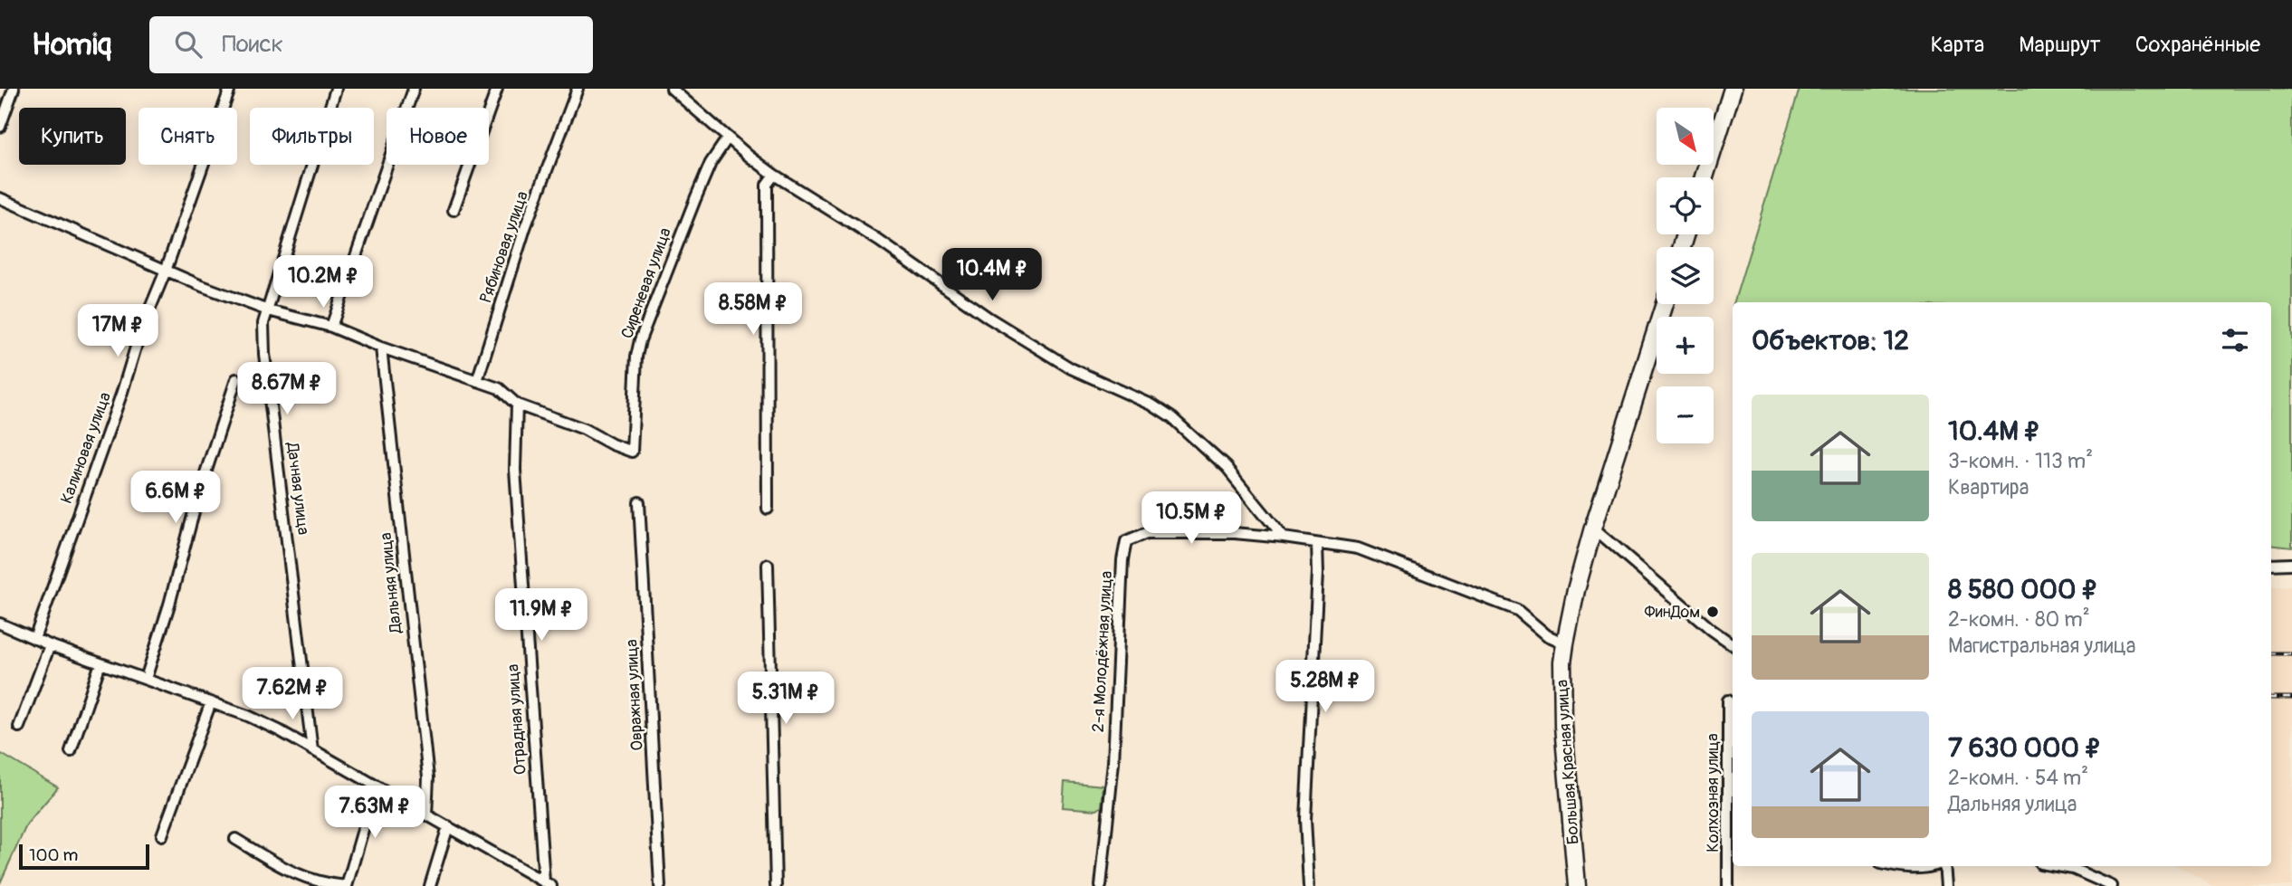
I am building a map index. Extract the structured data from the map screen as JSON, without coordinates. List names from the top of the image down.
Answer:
{
  "streets": {
    "main road": ["Большая Красная улица"],
    "street": [
      "Рябиновая улица",
      "Сиреневая улица",
      "Калиновая улица",
      "Дачная улица",
      "Дальняя улица",
      "2-я Молодёжная улица",
      "Овражная улица",
      "Отрадная улица",
      "Колхозная улица"
    ]
  },
  "crossings": [
    ["Сиреневая улица", "Отрадная улица"],
    ["2-я Молодёжная улица", "Большая Красная улица"]
  ],
  "places": ["ФинДом"],
  "scale_bar": "100 m",
  "north": "bottom right",
  "page": {
    "header": "Homiq",
    "search": "Поиск",
    "nav": ["Карта", "Маршрут", "Сохранённые"],
    "map_buttons": ["+", "−"],
    "chip": [
      "Купить",
      "Снять",
      "Фильтры",
      "Новое"
    ],
    "price": [
      "10.4M ₽",
      "10.2M ₽",
      "8.58M ₽",
      "17M ₽",
      "8.67M ₽",
      "6.6M ₽",
      "10.5M ₽",
      "11.9M ₽",
      "5.28M ₽",
      "7.62M ₽",
      "5.31M ₽",
      "7.63M ₽"
    ],
    "heading": "Объектов: 12",
    "list": [
      {
        "name": "10.4M ₽",
        "note": "3-комн. · 113 m² · Квартира"
      },
      {
        "name": "8 580 000 ₽",
        "note": "2-комн. · 80 m² · Магистральная улица"
      },
      {
        "name": "7 630 000 ₽",
        "note": "2-комн. · 54 m² · Дальняя улица"
      }
    ],
    "scale": "100 m"
  }
}
